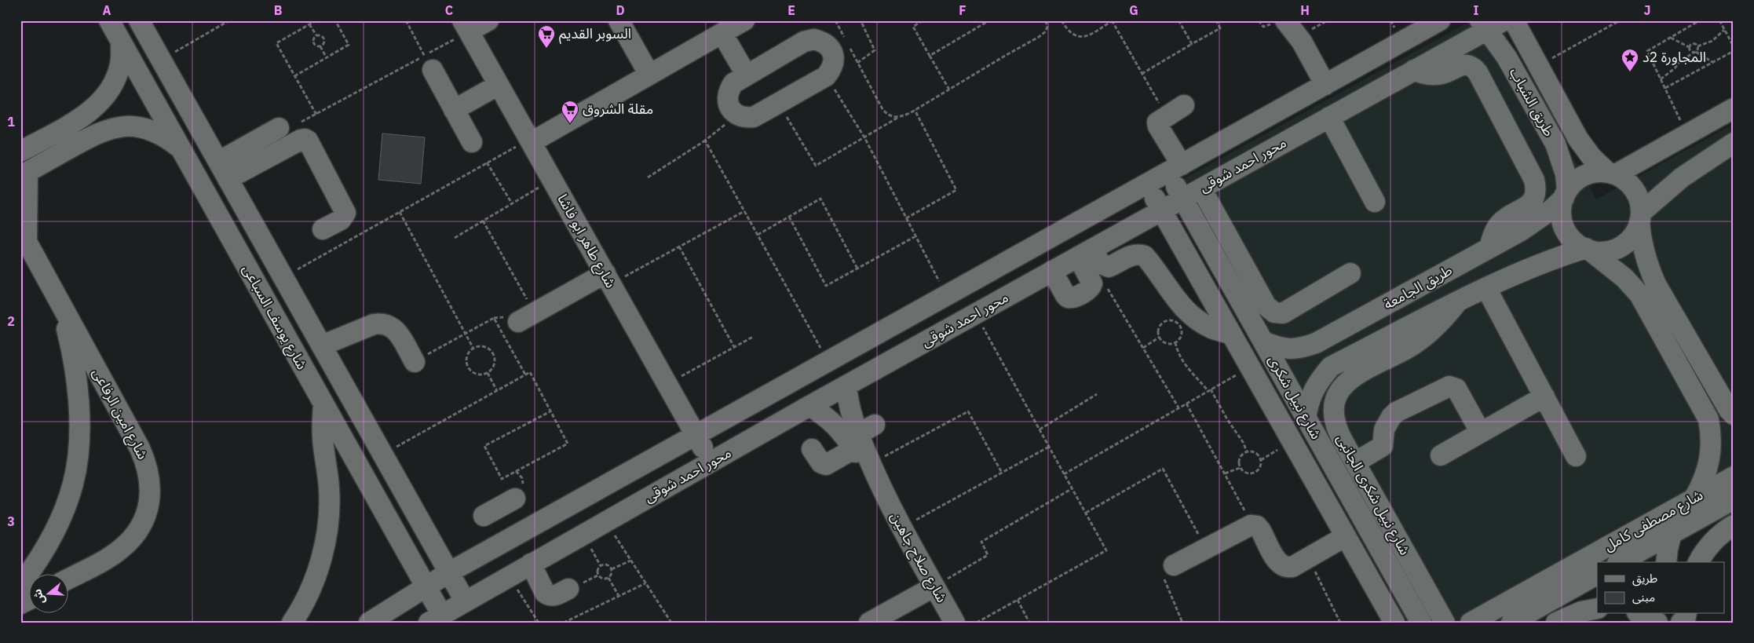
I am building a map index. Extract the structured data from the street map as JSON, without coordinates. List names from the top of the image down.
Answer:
{
  "streets": {
    "street": [
      "طريق الشباب",
      "محور احمد شوقى",
      "شارع طاهر ابو فاشا",
      "طريق الجامعة",
      "شارع يوسف السباعى",
      "شارع نبيل شكرى",
      "شارع امين الرفاعى",
      "شارع نبيل شكرى الجانبى",
      "شارع مصطفى كامل",
      "شارع صلاح جاهين"
    ]
  },
  "crossings": [
    ["طريق الشباب", "محور احمد شوقى"],
    ["طريق الشباب", "طريق الجامعة"],
    ["محور احمد شوقى", "شارع طاهر ابو فاشا"],
    ["محور احمد شوقى", "شارع يوسف السباعى"],
    ["محور احمد شوقى", "شارع نبيل شكرى"],
    ["محور احمد شوقى", "شارع صلاح جاهين"],
    ["طريق الجامعة", "شارع نبيل شكرى"]
  ],
  "places": {
    "supermarket": ["السوبر القديم", "مقلة الشروق"],
    "place": ["المجاورة 2د"]
  },
  "legend": ["طريق", "مبنى"],
  "north": "left",
  "grid": {
    "columns": [
      "A",
      "B",
      "C",
      "D",
      "E",
      "F",
      "G",
      "H",
      "I",
      "J"
    ],
    "rows": ["1", "2", "3"]
  }
}
